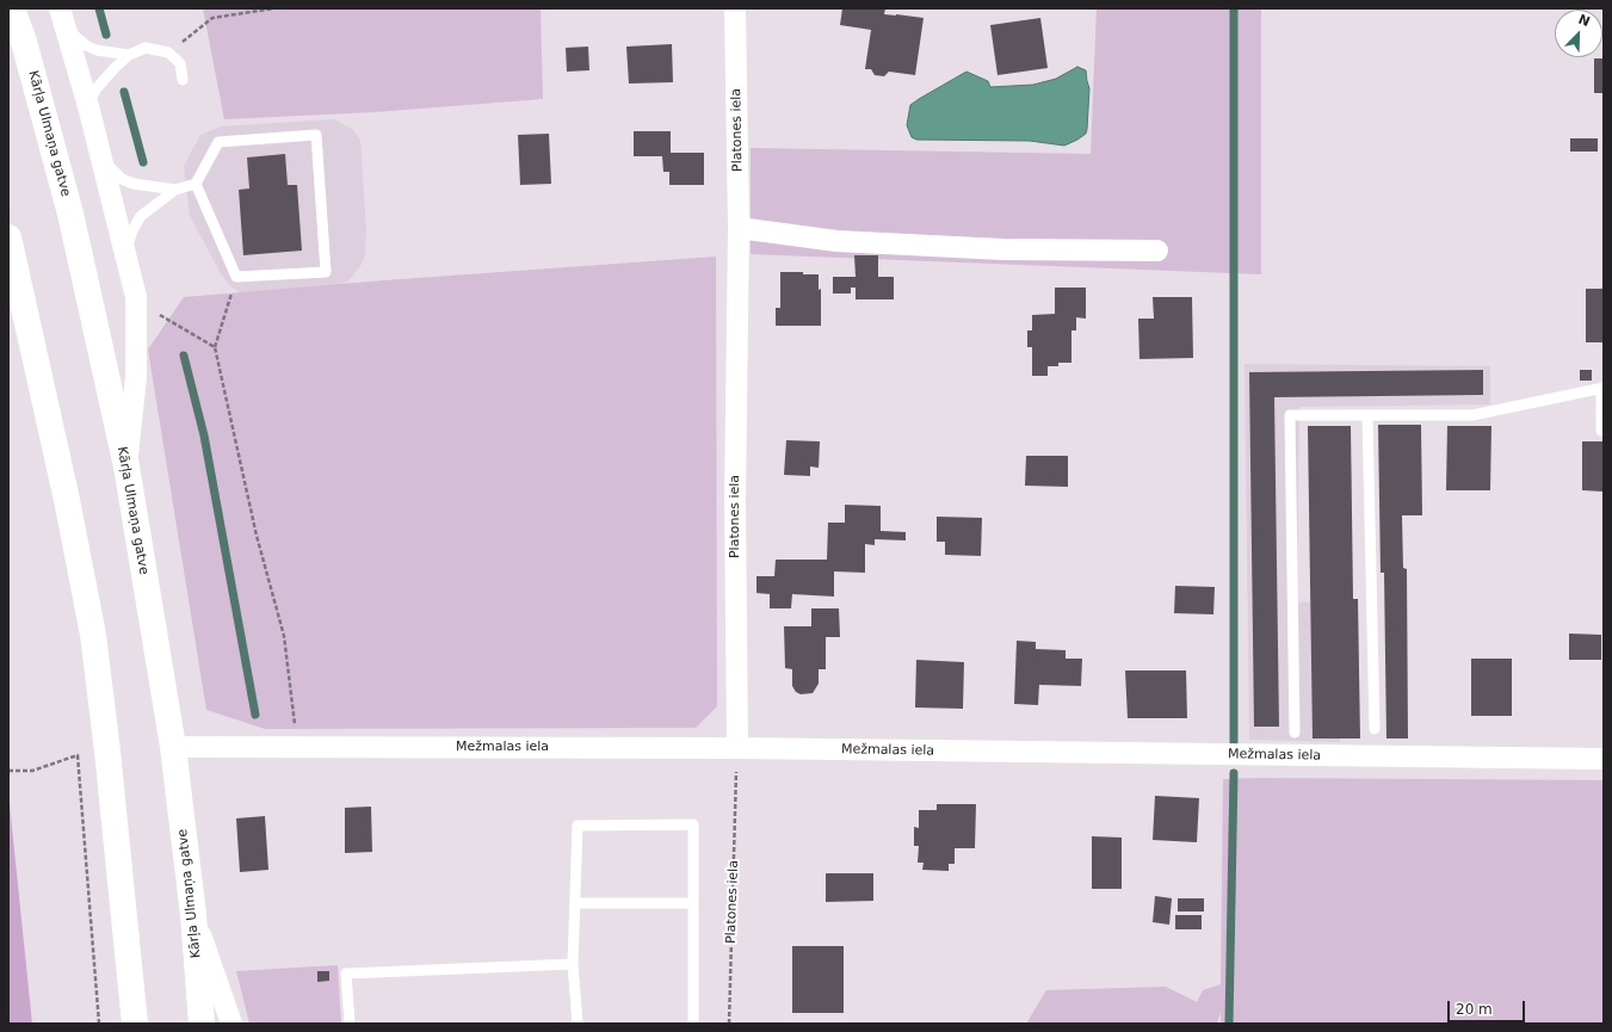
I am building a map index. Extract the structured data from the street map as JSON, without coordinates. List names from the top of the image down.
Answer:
{
  "streets": {
    "highway": ["Kārļa Ulmaņa gatve"],
    "street": ["Platones iela", "Mežmalas iela"]
  },
  "crossings": [
    ["Platones iela", "Mežmalas iela"],
    ["Kārļa Ulmaņa gatve", "Mežmalas iela"]
  ],
  "scale_bar": "20 m",
  "north": "top right"
}
